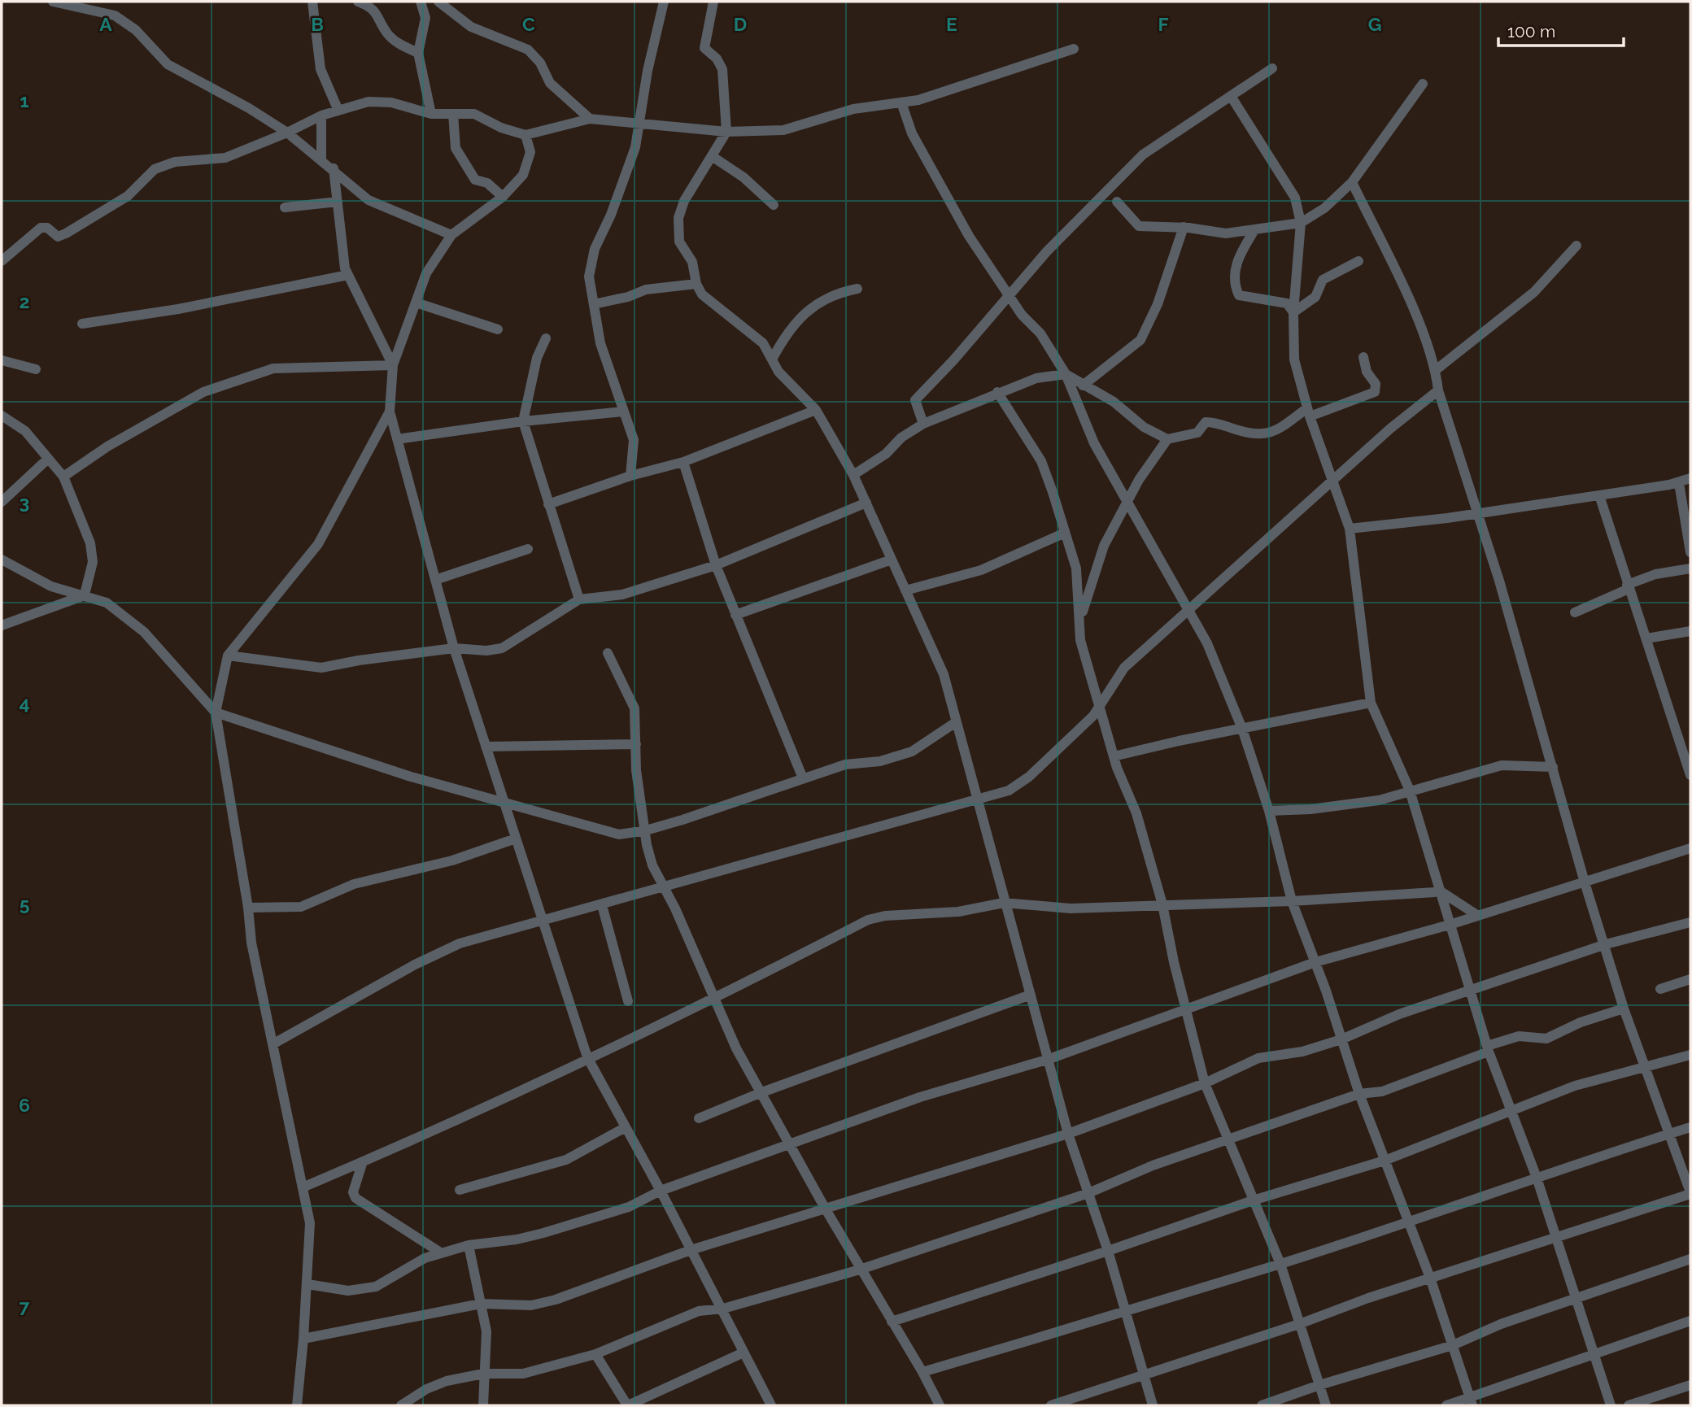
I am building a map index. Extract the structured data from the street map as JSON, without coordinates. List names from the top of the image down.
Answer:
{
  "scale_bar": "100 m",
  "grid": {
    "columns": [
      "A",
      "B",
      "C",
      "D",
      "E",
      "F",
      "G"
    ],
    "rows": [
      "1",
      "2",
      "3",
      "4",
      "5",
      "6",
      "7"
    ]
  }
}
